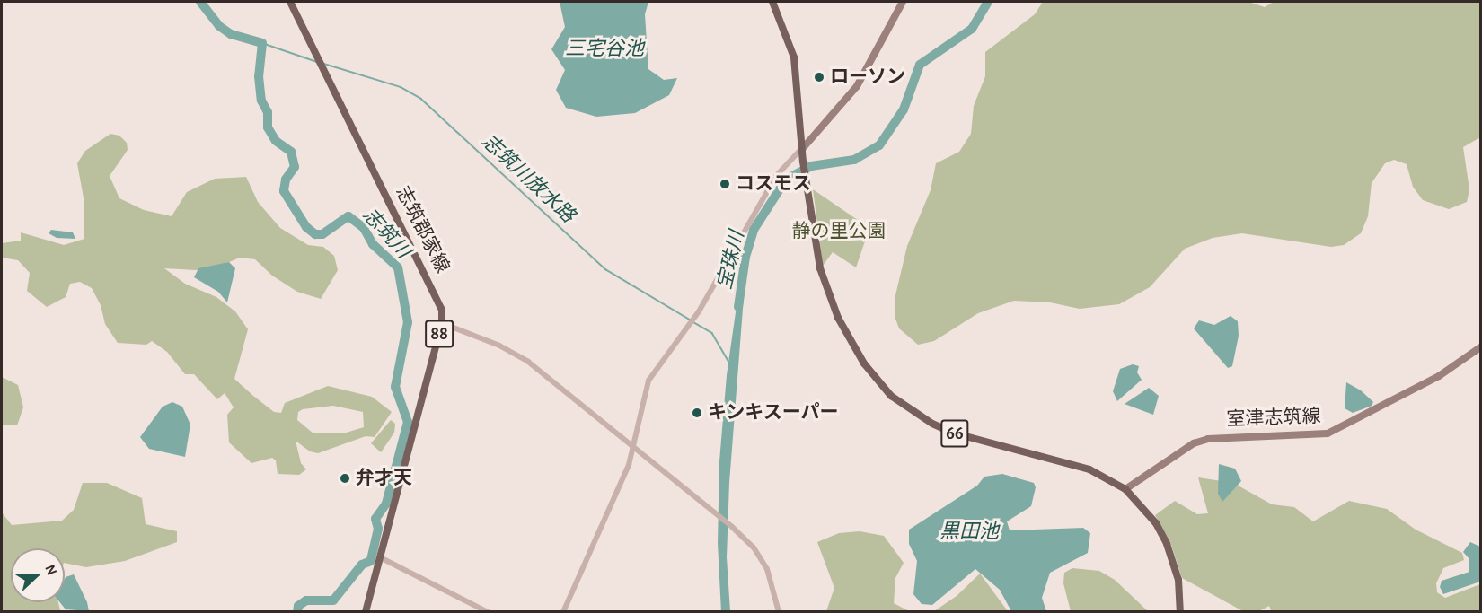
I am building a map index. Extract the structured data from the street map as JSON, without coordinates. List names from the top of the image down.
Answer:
{
  "streets": {
    "main road": [
      "志筑郡家線",
      "88",
      "室津志筑線",
      "66"
    ]
  },
  "crossings": [
    ["室津志筑線", "66"]
  ],
  "water": [
    "三宅谷池",
    "志筑川放水路",
    "志筑川",
    "宝珠川",
    "黒田池"
  ],
  "parks": ["静の里公園"],
  "places": [
    "ローソン",
    "コスモス",
    "キンキスーパー",
    "弁才天"
  ],
  "north": "right"
}
